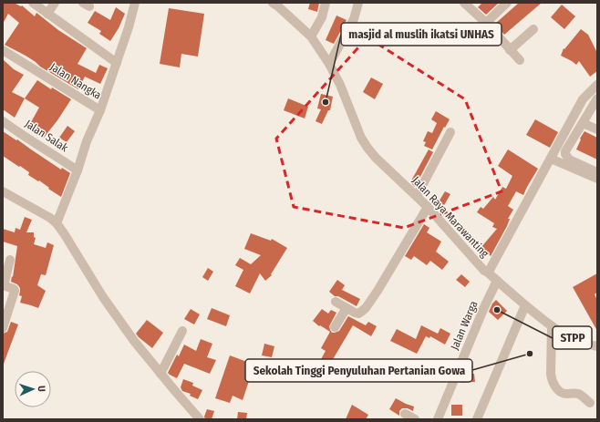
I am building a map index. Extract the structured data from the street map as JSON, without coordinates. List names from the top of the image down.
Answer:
{
  "streets": {
    "street": [
      "Jalan Nangka",
      "Jalan Salak",
      "Jalan Raya Marawanting",
      "Jalan Warga"
    ]
  },
  "crossings": [
    ["Jalan Nangka", "Jalan Salak"]
  ],
  "places": ["masjid al muslih ikatsi UNHAS", "STPP", "Sekolah Tinggi Penyuluhan Pertanian Gowa"],
  "north": "right"
}
